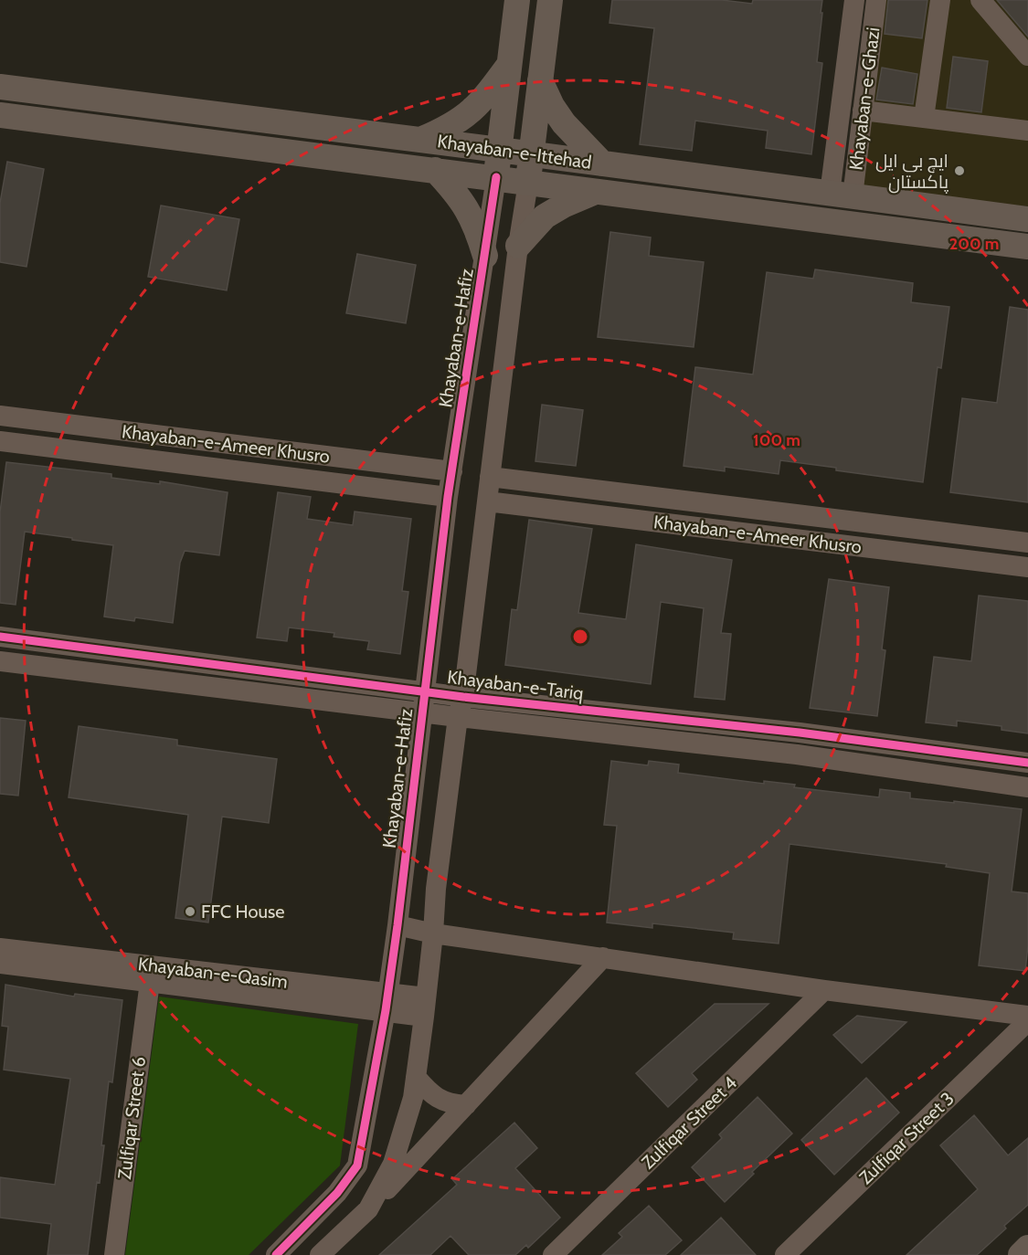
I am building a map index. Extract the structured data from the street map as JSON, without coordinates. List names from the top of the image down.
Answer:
{
  "streets": {
    "main road": ["Khayaban-e-Ittehad", "Khayaban-e-Hafiz"],
    "street": [
      "Khayaban-e-Ghazi",
      "Khayaban-e-Ameer Khusro",
      "Khayaban-e-Tariq",
      "Khayaban-e-Qasim",
      "Zulfiqar Street 6",
      "Zulfiqar Street 4",
      "Zulfiqar Street 3"
    ]
  },
  "crossings": [
    ["Khayaban-e-Ghazi", "Khayaban-e-Ittehad"],
    ["Khayaban-e-Ittehad", "Khayaban-e-Hafiz"],
    ["Khayaban-e-Hafiz", "Khayaban-e-Ameer Khusro"],
    ["Khayaban-e-Hafiz", "Khayaban-e-Tariq"],
    ["Khayaban-e-Hafiz", "Khayaban-e-Qasim"],
    ["Khayaban-e-Qasim", "Zulfiqar Street 6"]
  ],
  "places": ["ایچ بی ایل پاکستان", "FFC House"],
  "rings": ["200 m", "100 m"]
}
